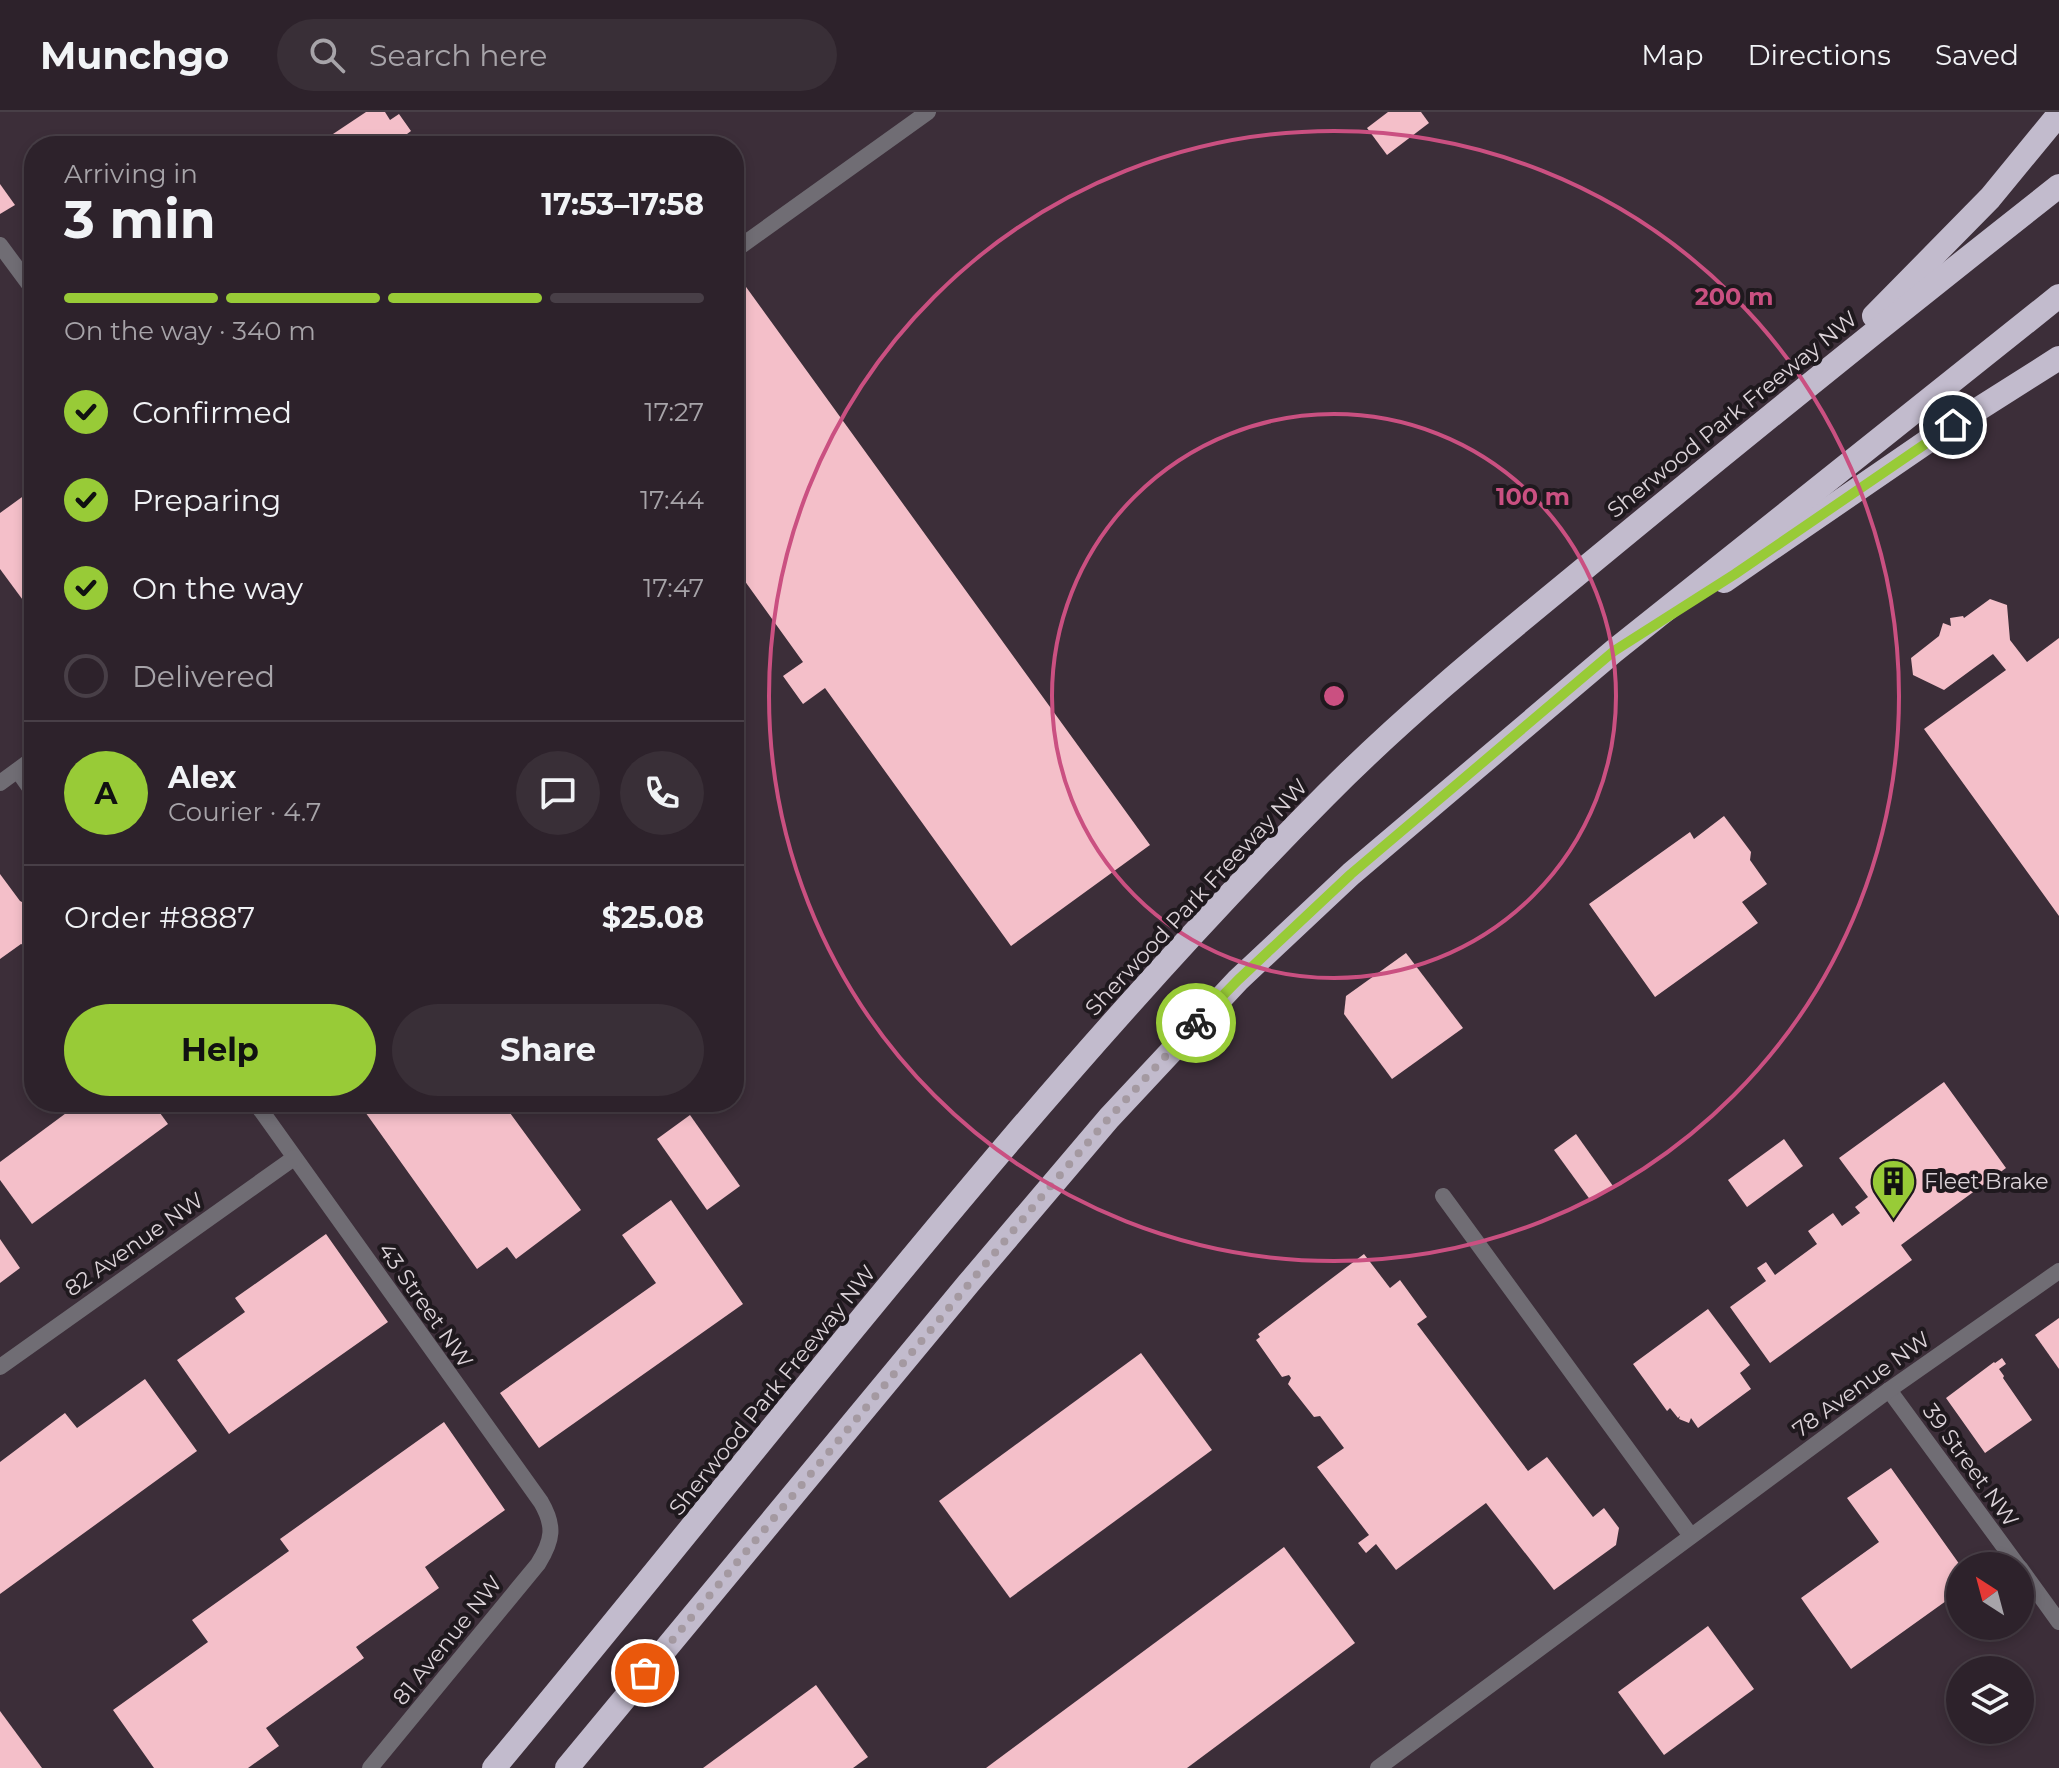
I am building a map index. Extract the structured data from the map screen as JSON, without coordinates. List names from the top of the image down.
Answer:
{
  "streets": {
    "highway": ["Sherwood Park Freeway NW"],
    "street": [
      "82 Avenue NW",
      "43 Street NW",
      "78 Avenue NW",
      "39 Street NW",
      "81 Avenue NW"
    ]
  },
  "crossings": [
    ["82 Avenue NW", "43 Street NW"],
    ["43 Street NW", "81 Avenue NW"],
    ["78 Avenue NW", "39 Street NW"]
  ],
  "places": {
    "building": ["Fleet Brake"]
  },
  "north": "top left",
  "page": {
    "header": "Munchgo",
    "search": "Search here",
    "nav": ["Map", "Directions", "Saved"],
    "heading": ["3 min", "Arriving in", "17:53–17:58"],
    "panel": [
      "Alex",
      "Courier · 4.7",
      "Order #8887",
      "$25.08"
    ],
    "bar": "On the way · 340 m",
    "list": [
      ["Confirmed", "17:27"],
      ["Preparing", "17:44"],
      ["On the way", "17:47"],
      "Delivered"
    ],
    "round": "A",
    "buttons": ["Help", "Share"]
  },
  "rings": ["200 m", "100 m"]
}
